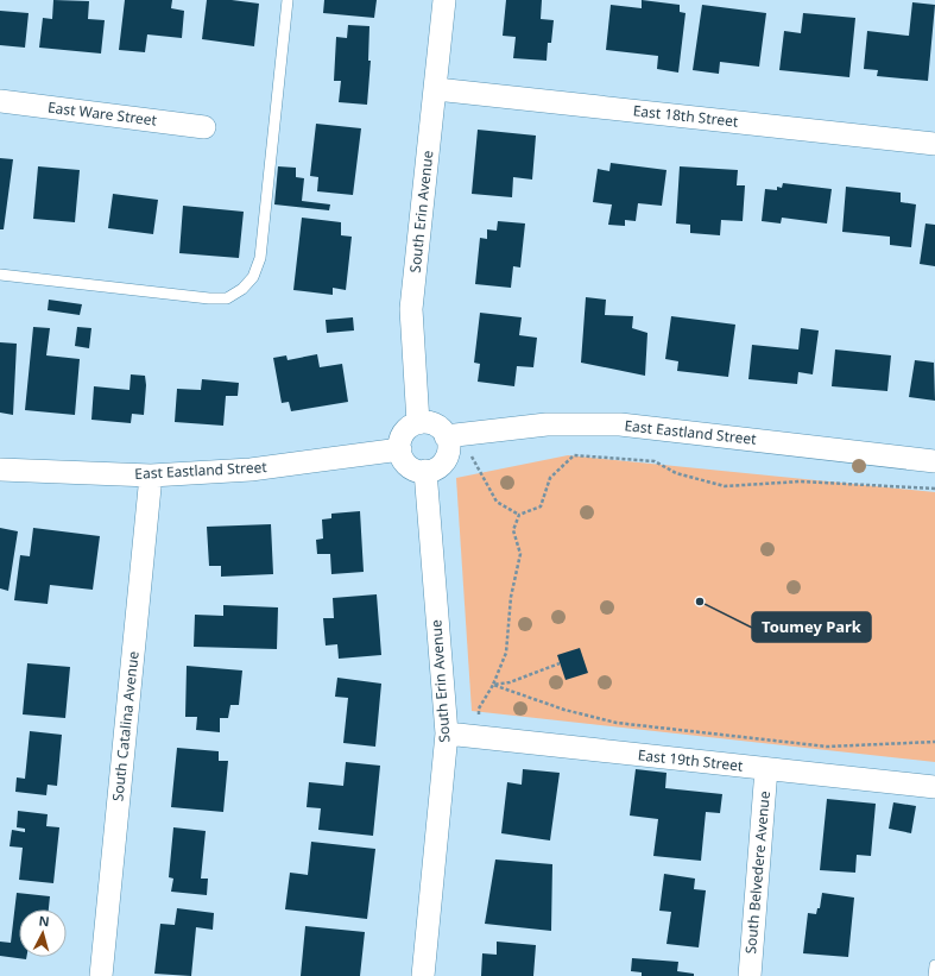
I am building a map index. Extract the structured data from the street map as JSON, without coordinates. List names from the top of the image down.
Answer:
{
  "streets": {
    "street": [
      "East Ware Street",
      "East 18th Street",
      "South Erin Avenue",
      "East Eastland Street",
      "South Catalina Avenue",
      "East 19th Street",
      "South Belvedere Avenue"
    ]
  },
  "crossings": [
    ["East 18th Street", "South Erin Avenue"],
    ["South Erin Avenue", "East Eastland Street"],
    ["South Erin Avenue", "East 19th Street"],
    ["East Eastland Street", "South Catalina Avenue"],
    ["East 19th Street", "South Belvedere Avenue"]
  ],
  "places": ["Toumey Park"],
  "north": "top"
}
